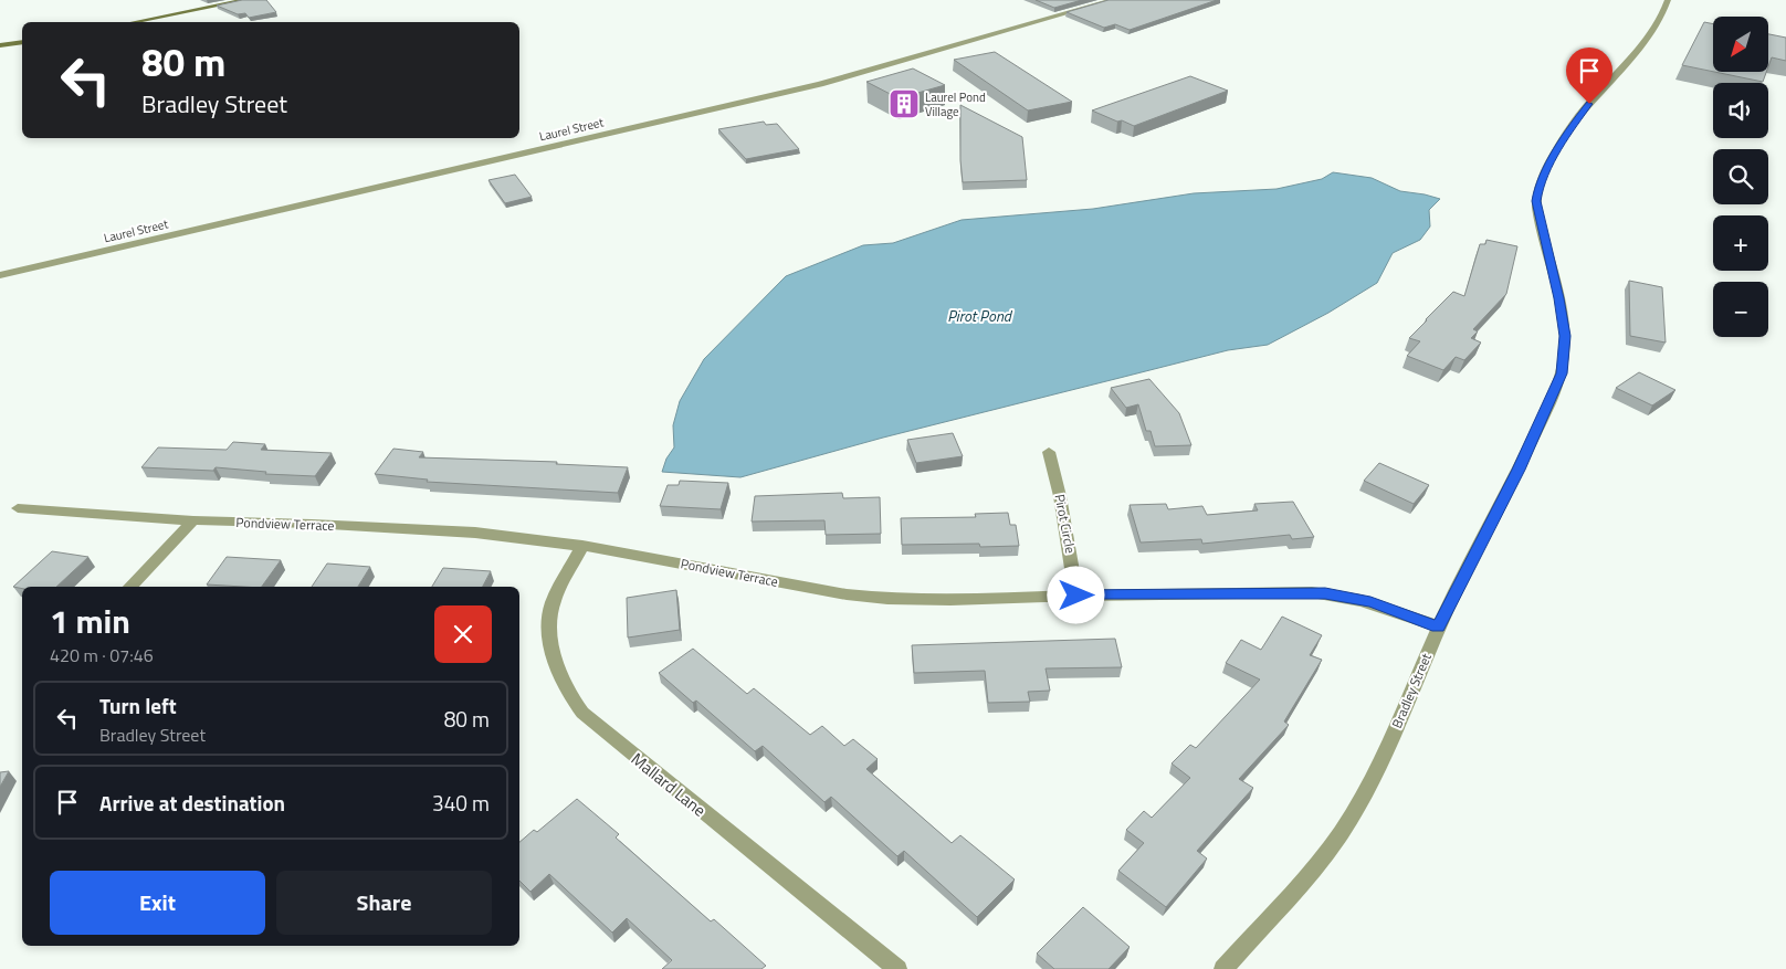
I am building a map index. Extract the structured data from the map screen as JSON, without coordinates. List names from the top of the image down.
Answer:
{
  "streets": {
    "street": [
      "Laurel Street",
      "Pondview Terrace",
      "Pirot Circle",
      "Bradley Street",
      "Mallard Lane"
    ]
  },
  "crossings": [
    ["Pondview Terrace", "Pirot Circle"],
    ["Pondview Terrace", "Bradley Street"],
    ["Pondview Terrace", "Mallard Lane"]
  ],
  "water": ["Pirot Pond"],
  "places": {
    "building": ["Laurel Pond Village"]
  },
  "north": "bottom left",
  "page": {
    "map_buttons": ["+", "−"],
    "turn": ["80 m", "Bradley Street"],
    "heading": ["1 min", "420 m · 07:46"],
    "list": [
      {
        "name": "Turn left",
        "note": "Bradley Street",
        "value": "80 m"
      },
      {
        "name": "Arrive at destination",
        "value": "340 m"
      }
    ],
    "buttons": ["Exit", "Share"]
  }
}
